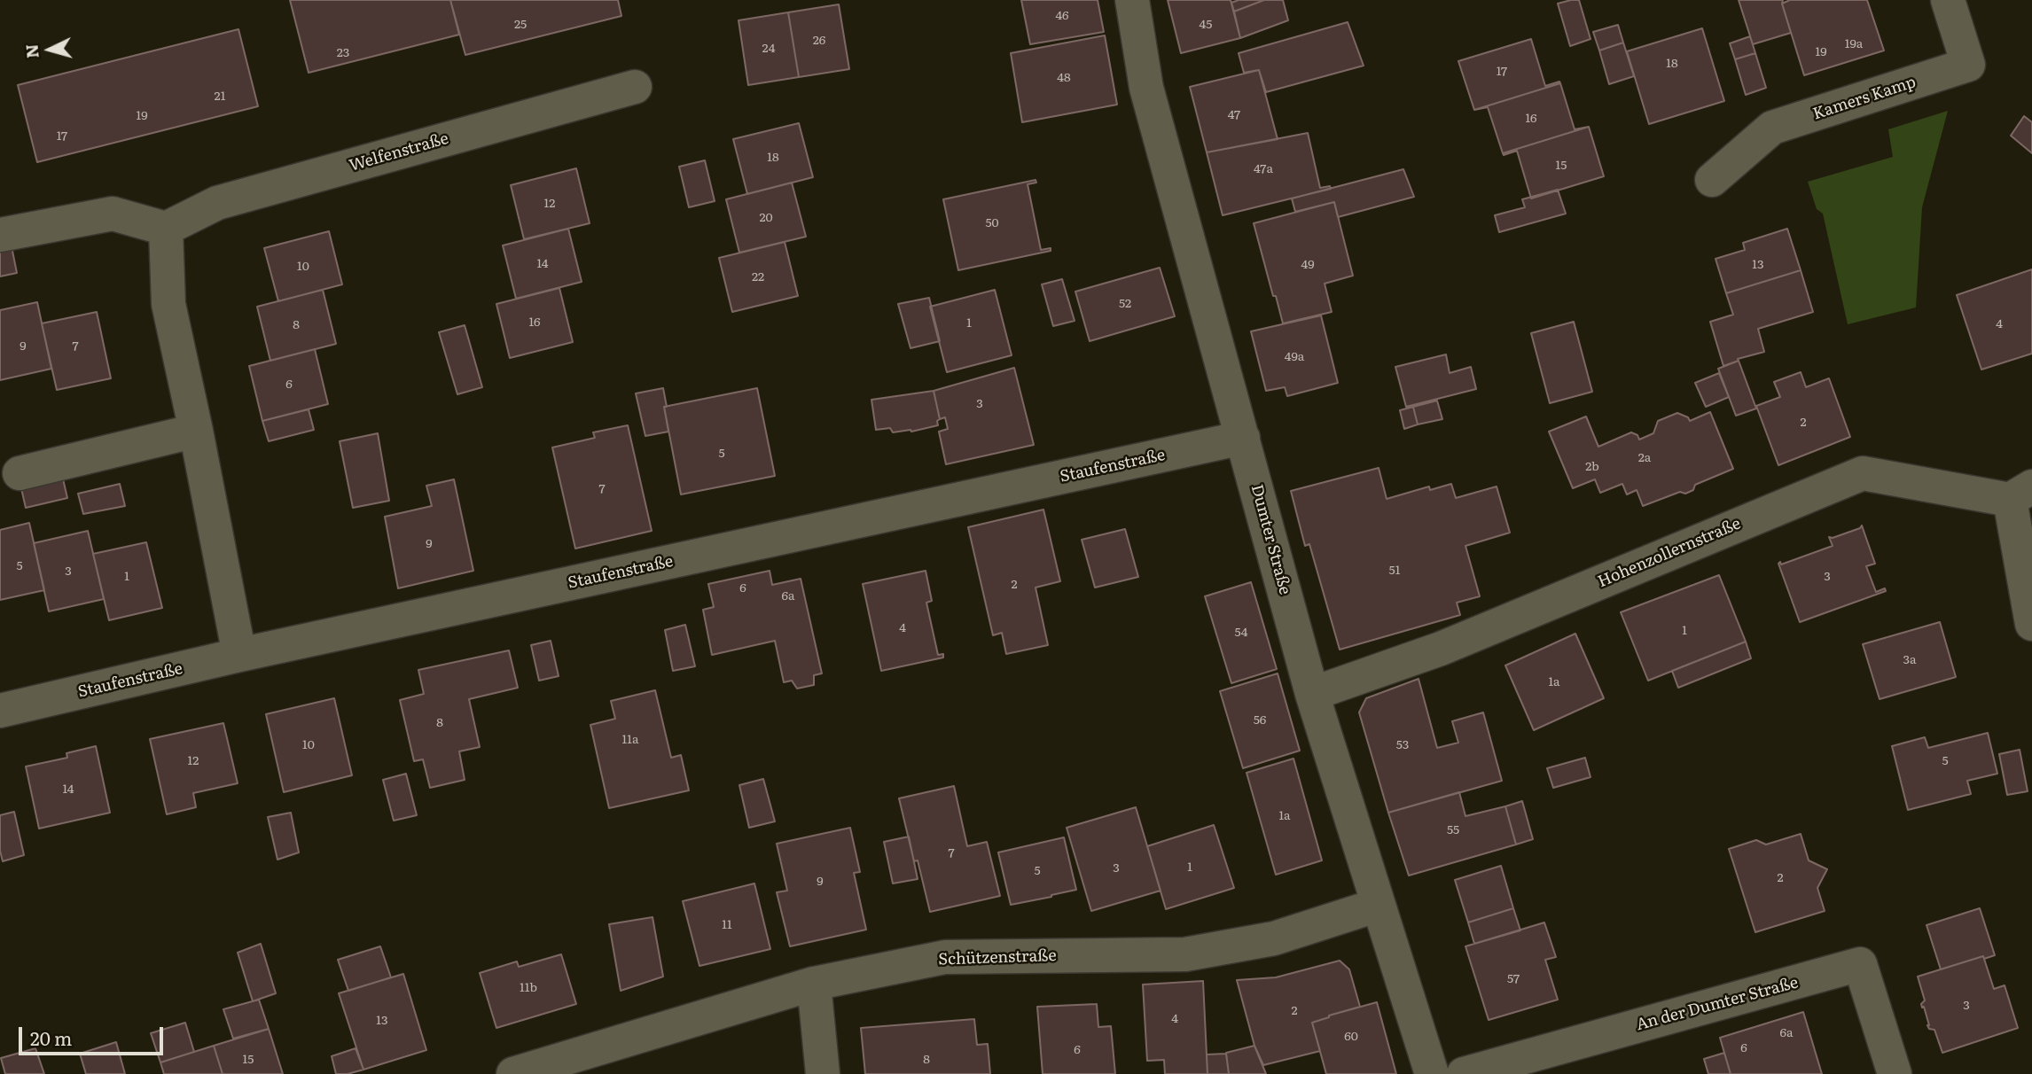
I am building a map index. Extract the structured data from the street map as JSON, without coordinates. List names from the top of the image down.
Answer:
{
  "streets": {
    "street": [
      "Kamers Kamp",
      "Welfenstraße",
      "Staufenstraße",
      "Dumter Straße",
      "Hohenzollernstraße",
      "Schützenstraße",
      "An der Dumter Straße"
    ]
  },
  "crossings": [
    ["Staufenstraße", "Dumter Straße"],
    ["Dumter Straße", "Hohenzollernstraße"],
    ["Dumter Straße", "Schützenstraße"]
  ],
  "house_numbers": [
    "46",
    "25",
    "45",
    "26",
    "19a",
    "24",
    "19",
    "23",
    "18",
    "17",
    "48",
    "21",
    "47",
    "19",
    "16",
    "17",
    "18",
    "15",
    "47a",
    "12",
    "20",
    "50",
    "14",
    "49",
    "13",
    "10",
    "22",
    "52",
    "16",
    "1",
    "4",
    "8",
    "9",
    "7",
    "49a",
    "6",
    "3",
    "2",
    "5",
    "2a",
    "2b",
    "7",
    "9",
    "5",
    "51",
    "3",
    "1",
    "3",
    "2",
    "6",
    "6a",
    "4",
    "1",
    "54",
    "3a",
    "1a",
    "56",
    "8",
    "11a",
    "10",
    "53",
    "12",
    "5",
    "14",
    "1a",
    "55",
    "7",
    "1",
    "3",
    "5",
    "2",
    "9",
    "11",
    "57",
    "11b",
    "3",
    "2",
    "4",
    "13",
    "6a",
    "60",
    "6",
    "6",
    "15",
    "8"
  ],
  "scale_bar": "20 m",
  "north": "left"
}
